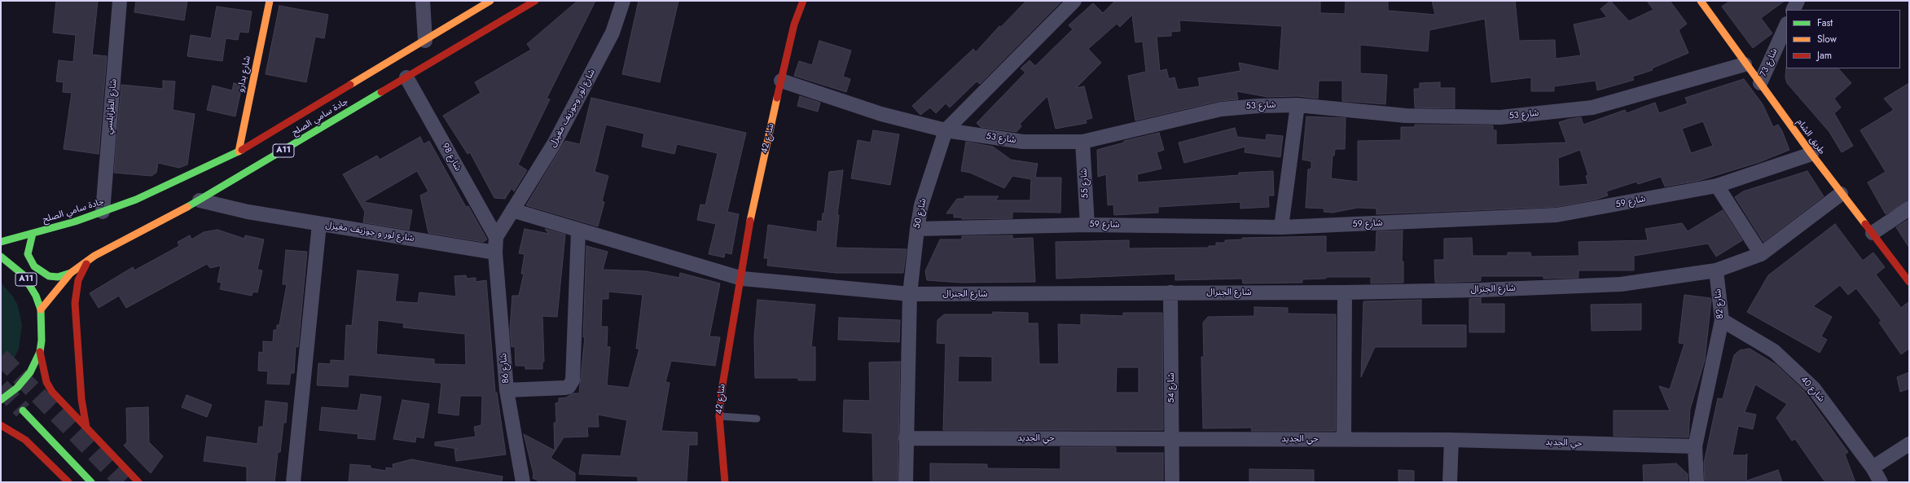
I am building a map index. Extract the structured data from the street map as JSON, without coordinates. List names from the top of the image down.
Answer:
{
  "streets": {
    "main road": [
      "شارع بدارو",
      "جادة سامي الصلح",
      "طريق الشام",
      "شارع 42",
      "A11"
    ],
    "street": [
      "شارع 73",
      "شارع 53",
      "شارع الطرابلسي",
      "شارع لور وجوزيف مغيزل",
      "شارع 98",
      "شارع 55",
      "شارع 59",
      "شارع 50",
      "شارع لور و جوزيف مغيزل",
      "شارع الجنرال",
      "شارع 82",
      "شارع 86",
      "شارع 54",
      "شارع 40",
      "حي الجديد"
    ]
  },
  "crossings": [
    ["شارع 73", "طريق الشام"],
    ["شارع بدارو", "جادة سامي الصلح"],
    ["شارع 53", "طريق الشام"],
    ["شارع 53", "شارع 42"],
    ["شارع 53", "شارع 55"],
    ["شارع 53", "شارع 50"],
    ["شارع الطرابلسي", "جادة سامي الصلح"],
    ["جادة سامي الصلح", "A11"],
    ["جادة سامي الصلح", "شارع 98"],
    ["جادة سامي الصلح", "شارع لور و جوزيف مغيزل"],
    ["طريق الشام", "شارع 59"],
    ["شارع 42", "شارع الجنرال"],
    ["شارع 55", "شارع 59"],
    ["شارع 59", "شارع 50"],
    ["شارع 50", "شارع الجنرال"],
    ["شارع 50", "حي الجديد"],
    ["شارع لور و جوزيف مغيزل", "شارع 86"],
    ["شارع الجنرال", "شارع 82"],
    ["شارع الجنرال", "شارع 54"],
    ["شارع 82", "شارع 40"],
    ["شارع 82", "حي الجديد"],
    ["شارع 54", "حي الجديد"]
  ],
  "legend": ["Fast", "Slow", "Jam"]
}
